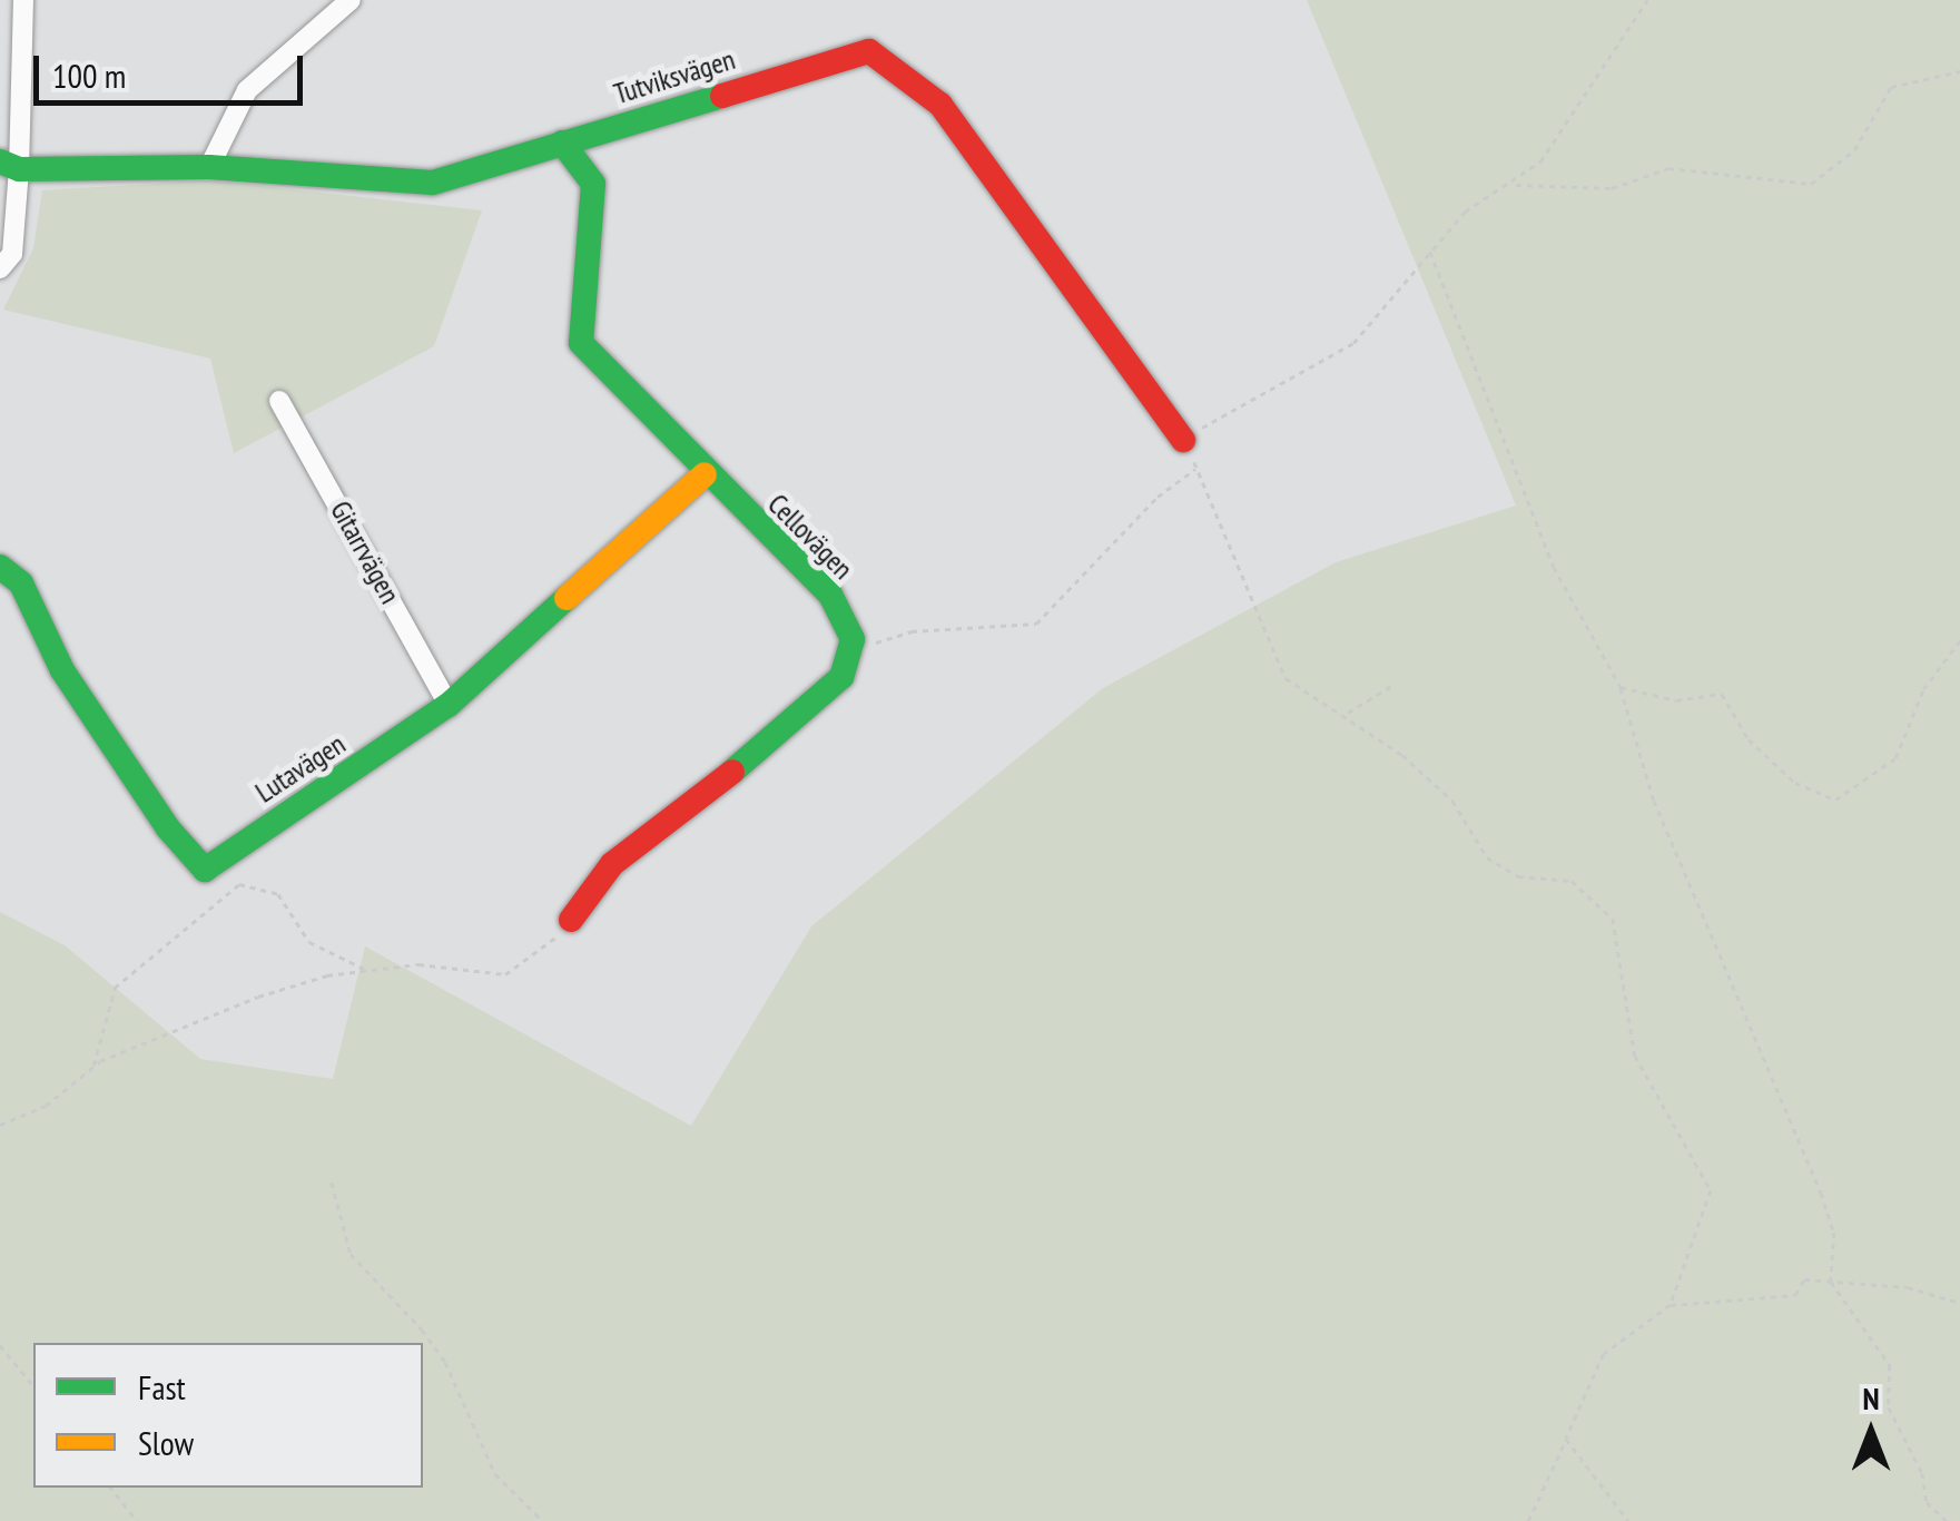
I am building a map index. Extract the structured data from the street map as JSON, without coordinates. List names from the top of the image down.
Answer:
{
  "streets": {
    "street": [
      "Tutviksvägen",
      "Cellovägen",
      "Gitarrvägen",
      "Lutavägen"
    ]
  },
  "crossings": [
    ["Tutviksvägen", "Cellovägen"],
    ["Cellovägen", "Lutavägen"],
    ["Gitarrvägen", "Lutavägen"]
  ],
  "legend": ["Fast", "Slow"],
  "scale_bar": "100 m",
  "north": "top"
}
